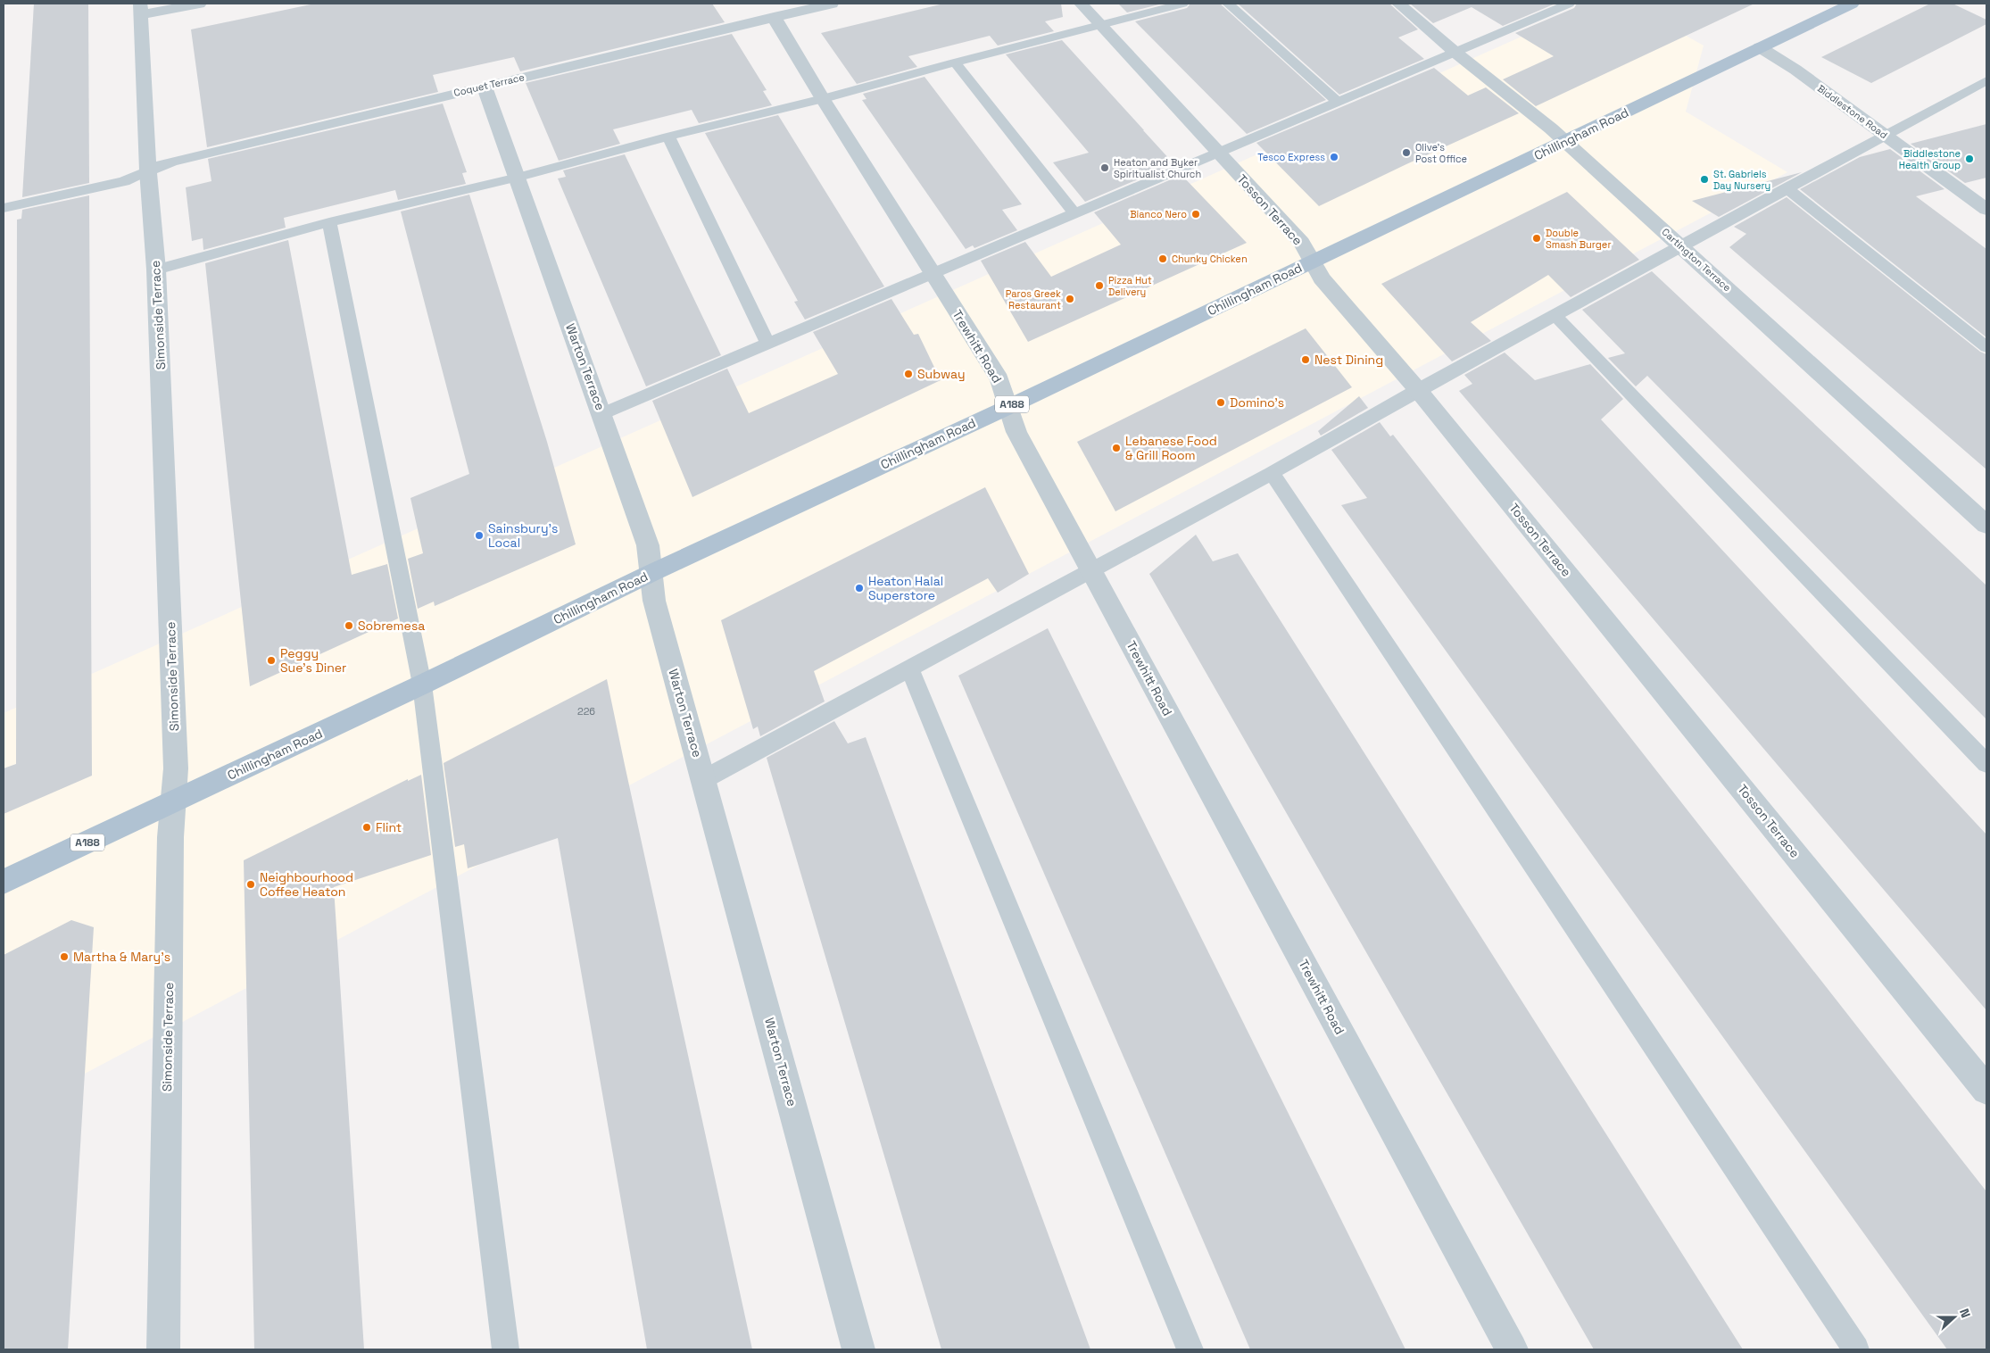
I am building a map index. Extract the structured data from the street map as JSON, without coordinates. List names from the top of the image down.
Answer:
{
  "streets": {
    "main road": ["Chillingham Road", "A188"],
    "street": [
      "Coquet Terrace",
      "Biddlestone Road",
      "Tosson Terrace",
      "Cartington Terrace",
      "Simonside Terrace",
      "Trewhitt Road",
      "Warton Terrace"
    ]
  },
  "crossings": [
    ["Coquet Terrace", "Simonside Terrace"],
    ["Coquet Terrace", "Trewhitt Road"],
    ["Coquet Terrace", "Warton Terrace"],
    ["Biddlestone Road", "Chillingham Road"],
    ["Chillingham Road", "Tosson Terrace"],
    ["Chillingham Road", "Cartington Terrace"],
    ["Chillingham Road", "Simonside Terrace"],
    ["Chillingham Road", "Trewhitt Road"],
    ["Chillingham Road", "Warton Terrace"]
  ],
  "places": [
    "Olive's Post Office",
    "Tesco Express",
    "Biddlestone Health Group",
    "Heaton and Byker Spiritualist Church",
    "St. Gabriels Day Nursery",
    "Bianco Nero",
    "Double Smash Burger",
    "Chunky Chicken",
    "Pizza Hut Delivery",
    "Paros Greek Restaurant",
    "Nest Dining",
    "Subway",
    "Domino's",
    "Lebanese Food & Grill Room",
    "Sainsbury's Local",
    "Heaton Halal Superstore",
    "Sobremesa",
    "Peggy Sue's Diner",
    "Flint",
    "Neighbourhood Coffee Heaton",
    "Martha & Mary's"
  ],
  "house_numbers": ["226"],
  "north": "right"
}
